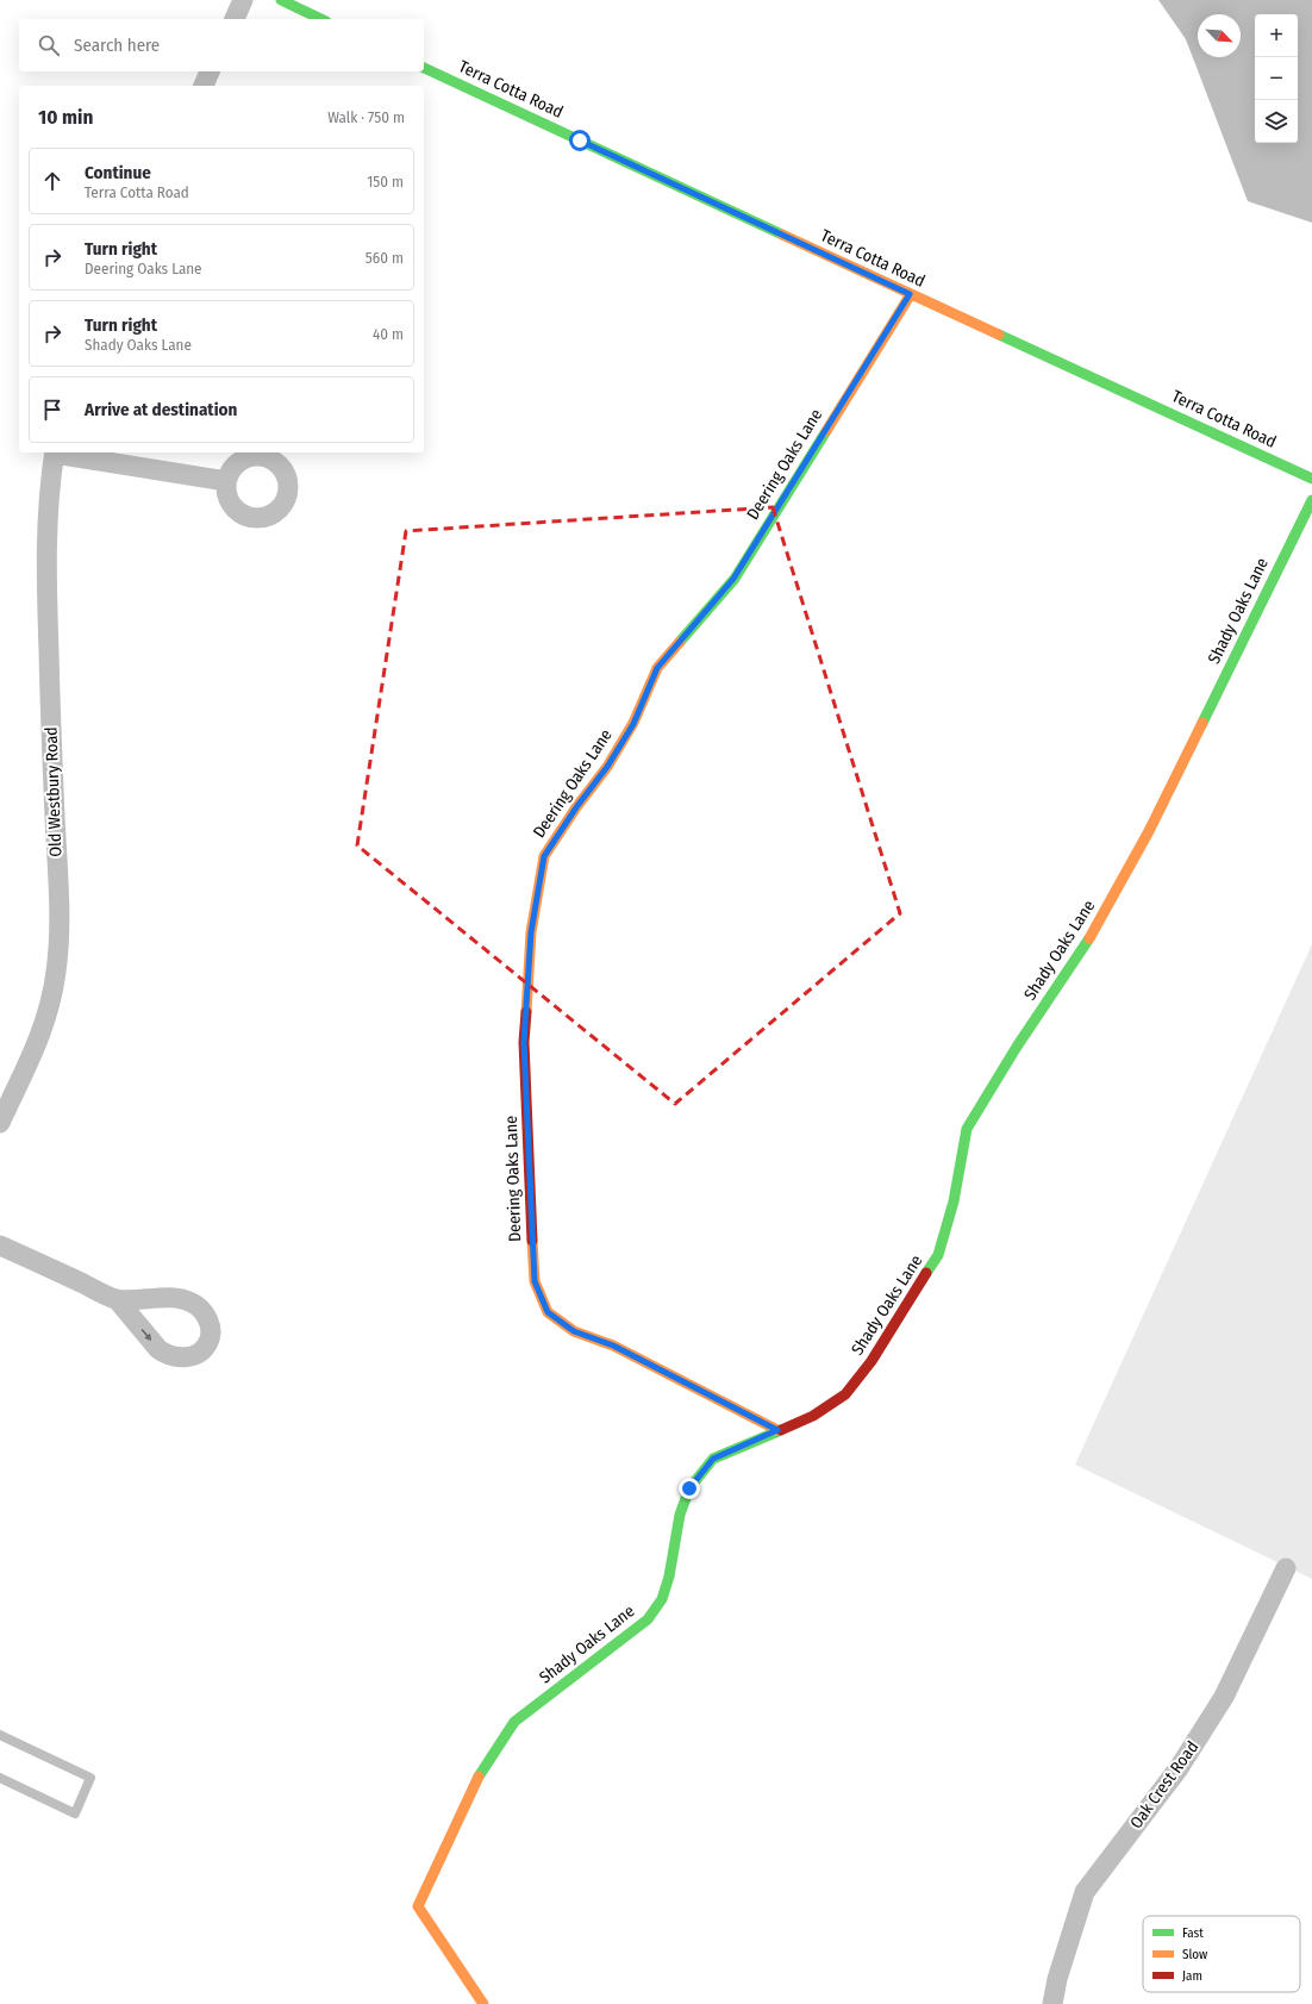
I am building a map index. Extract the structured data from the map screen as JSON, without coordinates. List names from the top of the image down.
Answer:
{
  "streets": {
    "street": [
      "Terra Cotta Road",
      "Deering Oaks Lane",
      "Shady Oaks Lane",
      "Old Westbury Road",
      "Oak Crest Road"
    ]
  },
  "crossings": [
    ["Terra Cotta Road", "Deering Oaks Lane"],
    ["Deering Oaks Lane", "Shady Oaks Lane"]
  ],
  "legend": ["Fast", "Slow", "Jam"],
  "north": "bottom right",
  "page": {
    "map_buttons": ["+", "−"],
    "search": "Search here",
    "heading": ["10 min", "Walk · 750 m"],
    "list": [
      ["Continue", "Terra Cotta Road", "150 m"],
      ["Turn right", "Deering Oaks Lane", "560 m"],
      ["Turn right", "Shady Oaks Lane", "40 m"],
      "Arrive at destination"
    ]
  }
}
